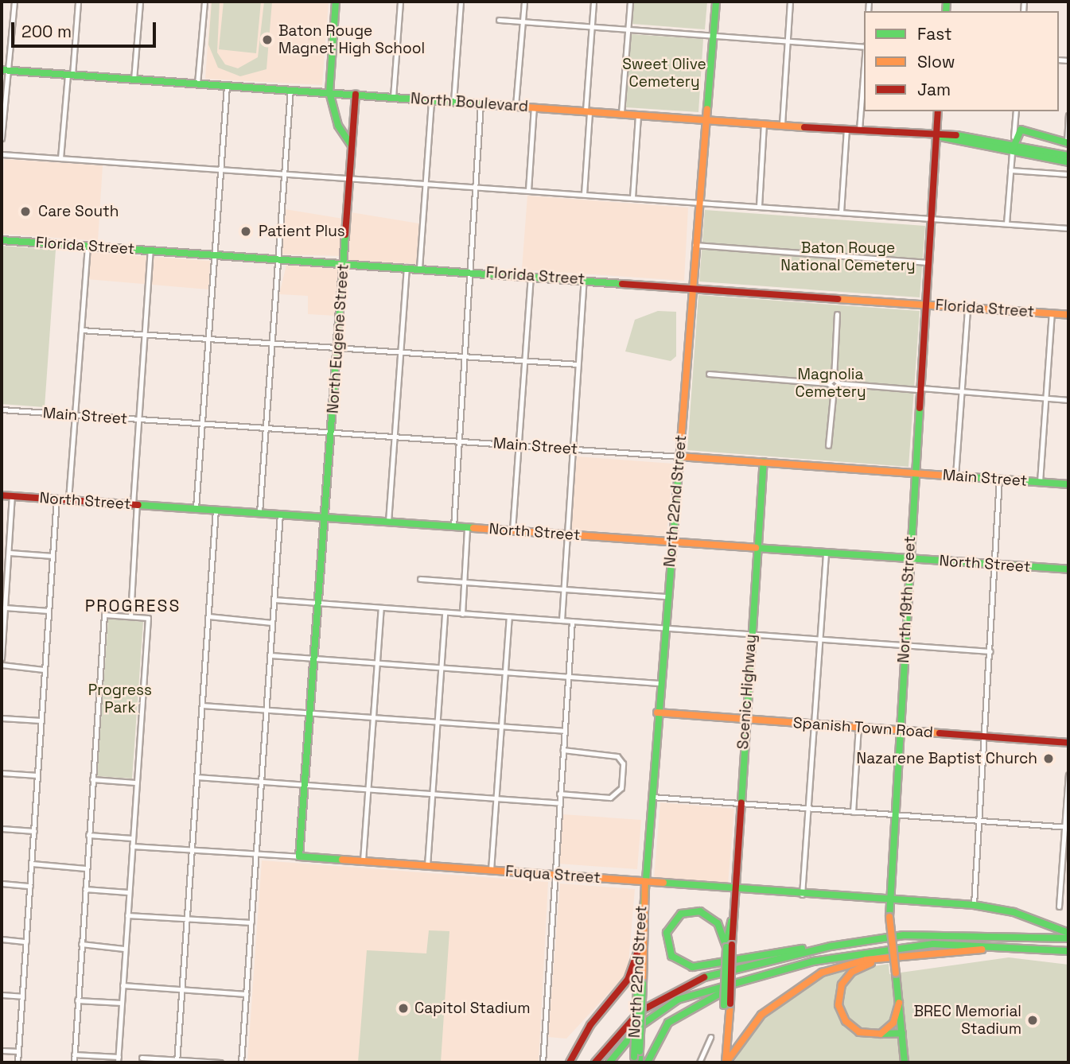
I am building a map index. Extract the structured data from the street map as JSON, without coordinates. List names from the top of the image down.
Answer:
{
  "streets": {
    "main road": [
      "North Boulevard",
      "Florida Street",
      "North Eugene Street",
      "Main Street",
      "North Street",
      "North 22nd Street",
      "North 19th Street",
      "Scenic Highway",
      "Spanish Town Road",
      "Fuqua Street"
    ]
  },
  "crossings": [
    ["North Boulevard", "North Eugene Street"],
    ["North Boulevard", "North 22nd Street"],
    ["North Boulevard", "North 19th Street"],
    ["Florida Street", "North Eugene Street"],
    ["Florida Street", "North 22nd Street"],
    ["Florida Street", "North 19th Street"],
    ["North Eugene Street", "Main Street"],
    ["North Eugene Street", "North Street"],
    ["North Eugene Street", "Fuqua Street"],
    ["Main Street", "North 22nd Street"],
    ["Main Street", "North 19th Street"],
    ["Main Street", "Scenic Highway"],
    ["North Street", "North 22nd Street"],
    ["North Street", "North 19th Street"],
    ["North Street", "Scenic Highway"],
    ["North 22nd Street", "Spanish Town Road"],
    ["North 22nd Street", "Fuqua Street"],
    ["North 19th Street", "Spanish Town Road"],
    ["North 19th Street", "Fuqua Street"],
    ["Scenic Highway", "Spanish Town Road"],
    ["Scenic Highway", "Fuqua Street"]
  ],
  "districts": ["PROGRESS"],
  "parks": [
    "Sweet Olive Cemetery",
    "Baton Rouge National Cemetery",
    "Magnolia Cemetery",
    "Progress Park"
  ],
  "places": [
    "Baton Rouge Magnet High School",
    "Care South",
    "Patient Plus",
    "Nazarene Baptist Church",
    "Capitol Stadium",
    "BREC Memorial Stadium"
  ],
  "legend": ["Fast", "Slow", "Jam"],
  "scale_bar": "200 m"
}
